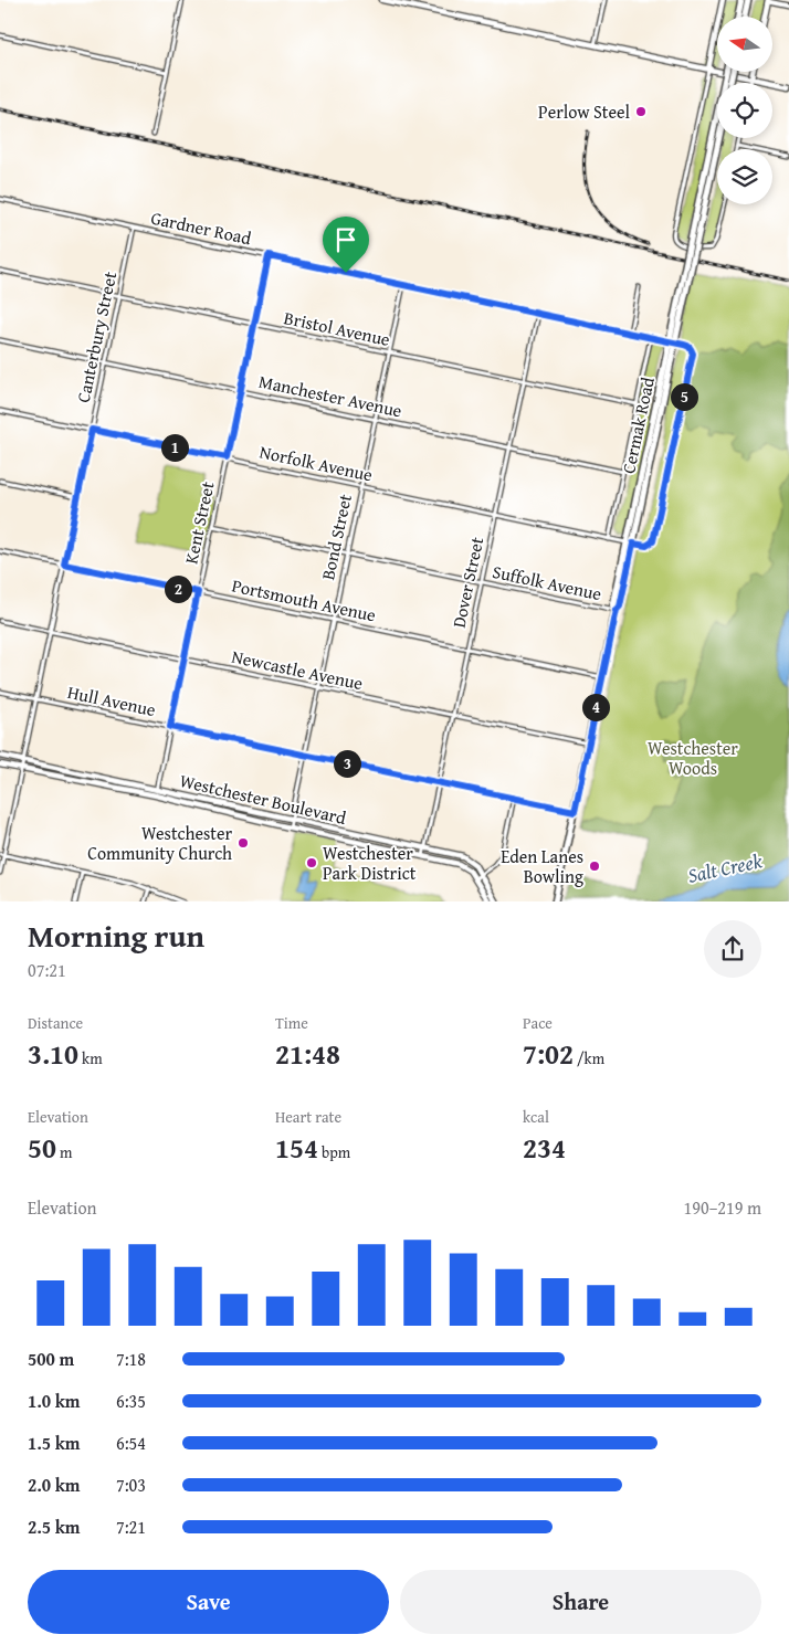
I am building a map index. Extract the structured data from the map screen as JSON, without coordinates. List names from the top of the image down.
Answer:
{
  "streets": {
    "main road": ["Cermak Road"],
    "street": [
      "Gardner Road",
      "Bristol Avenue",
      "Canterbury Street",
      "Manchester Avenue",
      "Norfolk Avenue",
      "Kent Street",
      "Bond Street",
      "Dover Street",
      "Suffolk Avenue",
      "Portsmouth Avenue",
      "Newcastle Avenue",
      "Hull Avenue",
      "Westchester Boulevard"
    ]
  },
  "crossings": [
    ["Gardner Road", "Canterbury Street"],
    ["Gardner Road", "Cermak Road"],
    ["Gardner Road", "Norfolk Avenue"],
    ["Gardner Road", "Kent Street"],
    ["Gardner Road", "Bond Street"],
    ["Gardner Road", "Dover Street"],
    ["Bristol Avenue", "Canterbury Street"],
    ["Bristol Avenue", "Cermak Road"],
    ["Bristol Avenue", "Kent Street"],
    ["Bristol Avenue", "Bond Street"],
    ["Bristol Avenue", "Dover Street"],
    ["Canterbury Street", "Manchester Avenue"],
    ["Canterbury Street", "Norfolk Avenue"],
    ["Canterbury Street", "Portsmouth Avenue"],
    ["Canterbury Street", "Newcastle Avenue"],
    ["Canterbury Street", "Hull Avenue"],
    ["Canterbury Street", "Westchester Boulevard"],
    ["Manchester Avenue", "Cermak Road"],
    ["Manchester Avenue", "Kent Street"],
    ["Manchester Avenue", "Bond Street"],
    ["Manchester Avenue", "Dover Street"],
    ["Cermak Road", "Norfolk Avenue"],
    ["Cermak Road", "Suffolk Avenue"],
    ["Cermak Road", "Portsmouth Avenue"],
    ["Cermak Road", "Newcastle Avenue"],
    ["Cermak Road", "Hull Avenue"],
    ["Norfolk Avenue", "Kent Street"],
    ["Norfolk Avenue", "Bond Street"],
    ["Norfolk Avenue", "Dover Street"],
    ["Kent Street", "Suffolk Avenue"],
    ["Kent Street", "Portsmouth Avenue"],
    ["Kent Street", "Newcastle Avenue"],
    ["Kent Street", "Hull Avenue"],
    ["Kent Street", "Westchester Boulevard"],
    ["Bond Street", "Suffolk Avenue"],
    ["Bond Street", "Portsmouth Avenue"],
    ["Bond Street", "Newcastle Avenue"],
    ["Bond Street", "Hull Avenue"],
    ["Bond Street", "Westchester Boulevard"],
    ["Dover Street", "Suffolk Avenue"],
    ["Dover Street", "Portsmouth Avenue"],
    ["Dover Street", "Newcastle Avenue"],
    ["Dover Street", "Hull Avenue"],
    ["Dover Street", "Westchester Boulevard"]
  ],
  "water": ["Salt Creek"],
  "parks": ["Westchester Woods"],
  "places": [
    "Perlow Steel",
    "Westchester Community Church",
    "Westchester Park District",
    "Eden Lanes Bowling"
  ],
  "north": "left",
  "page": {
    "pins": [
      "5",
      "1",
      "2",
      "4",
      "3"
    ],
    "heading": ["Morning run", "07:21"],
    "stats": [
      ["Distance", "3.10 km"],
      ["Time", "21:48"],
      ["Pace", "7:02 /km"],
      ["Elevation", "50 m"],
      ["Heart rate", "154 bpm"],
      ["kcal", "234"]
    ],
    "chart": ["Elevation", "190–219 m"],
    "list": [
      {
        "name": "500 m",
        "note": "7:18"
      },
      {
        "name": "1.0 km",
        "note": "6:35"
      },
      {
        "name": "1.5 km",
        "note": "6:54"
      },
      {
        "name": "2.0 km",
        "note": "7:03"
      },
      {
        "name": "2.5 km",
        "note": "7:21"
      }
    ],
    "buttons": ["Save", "Share"]
  }
}
